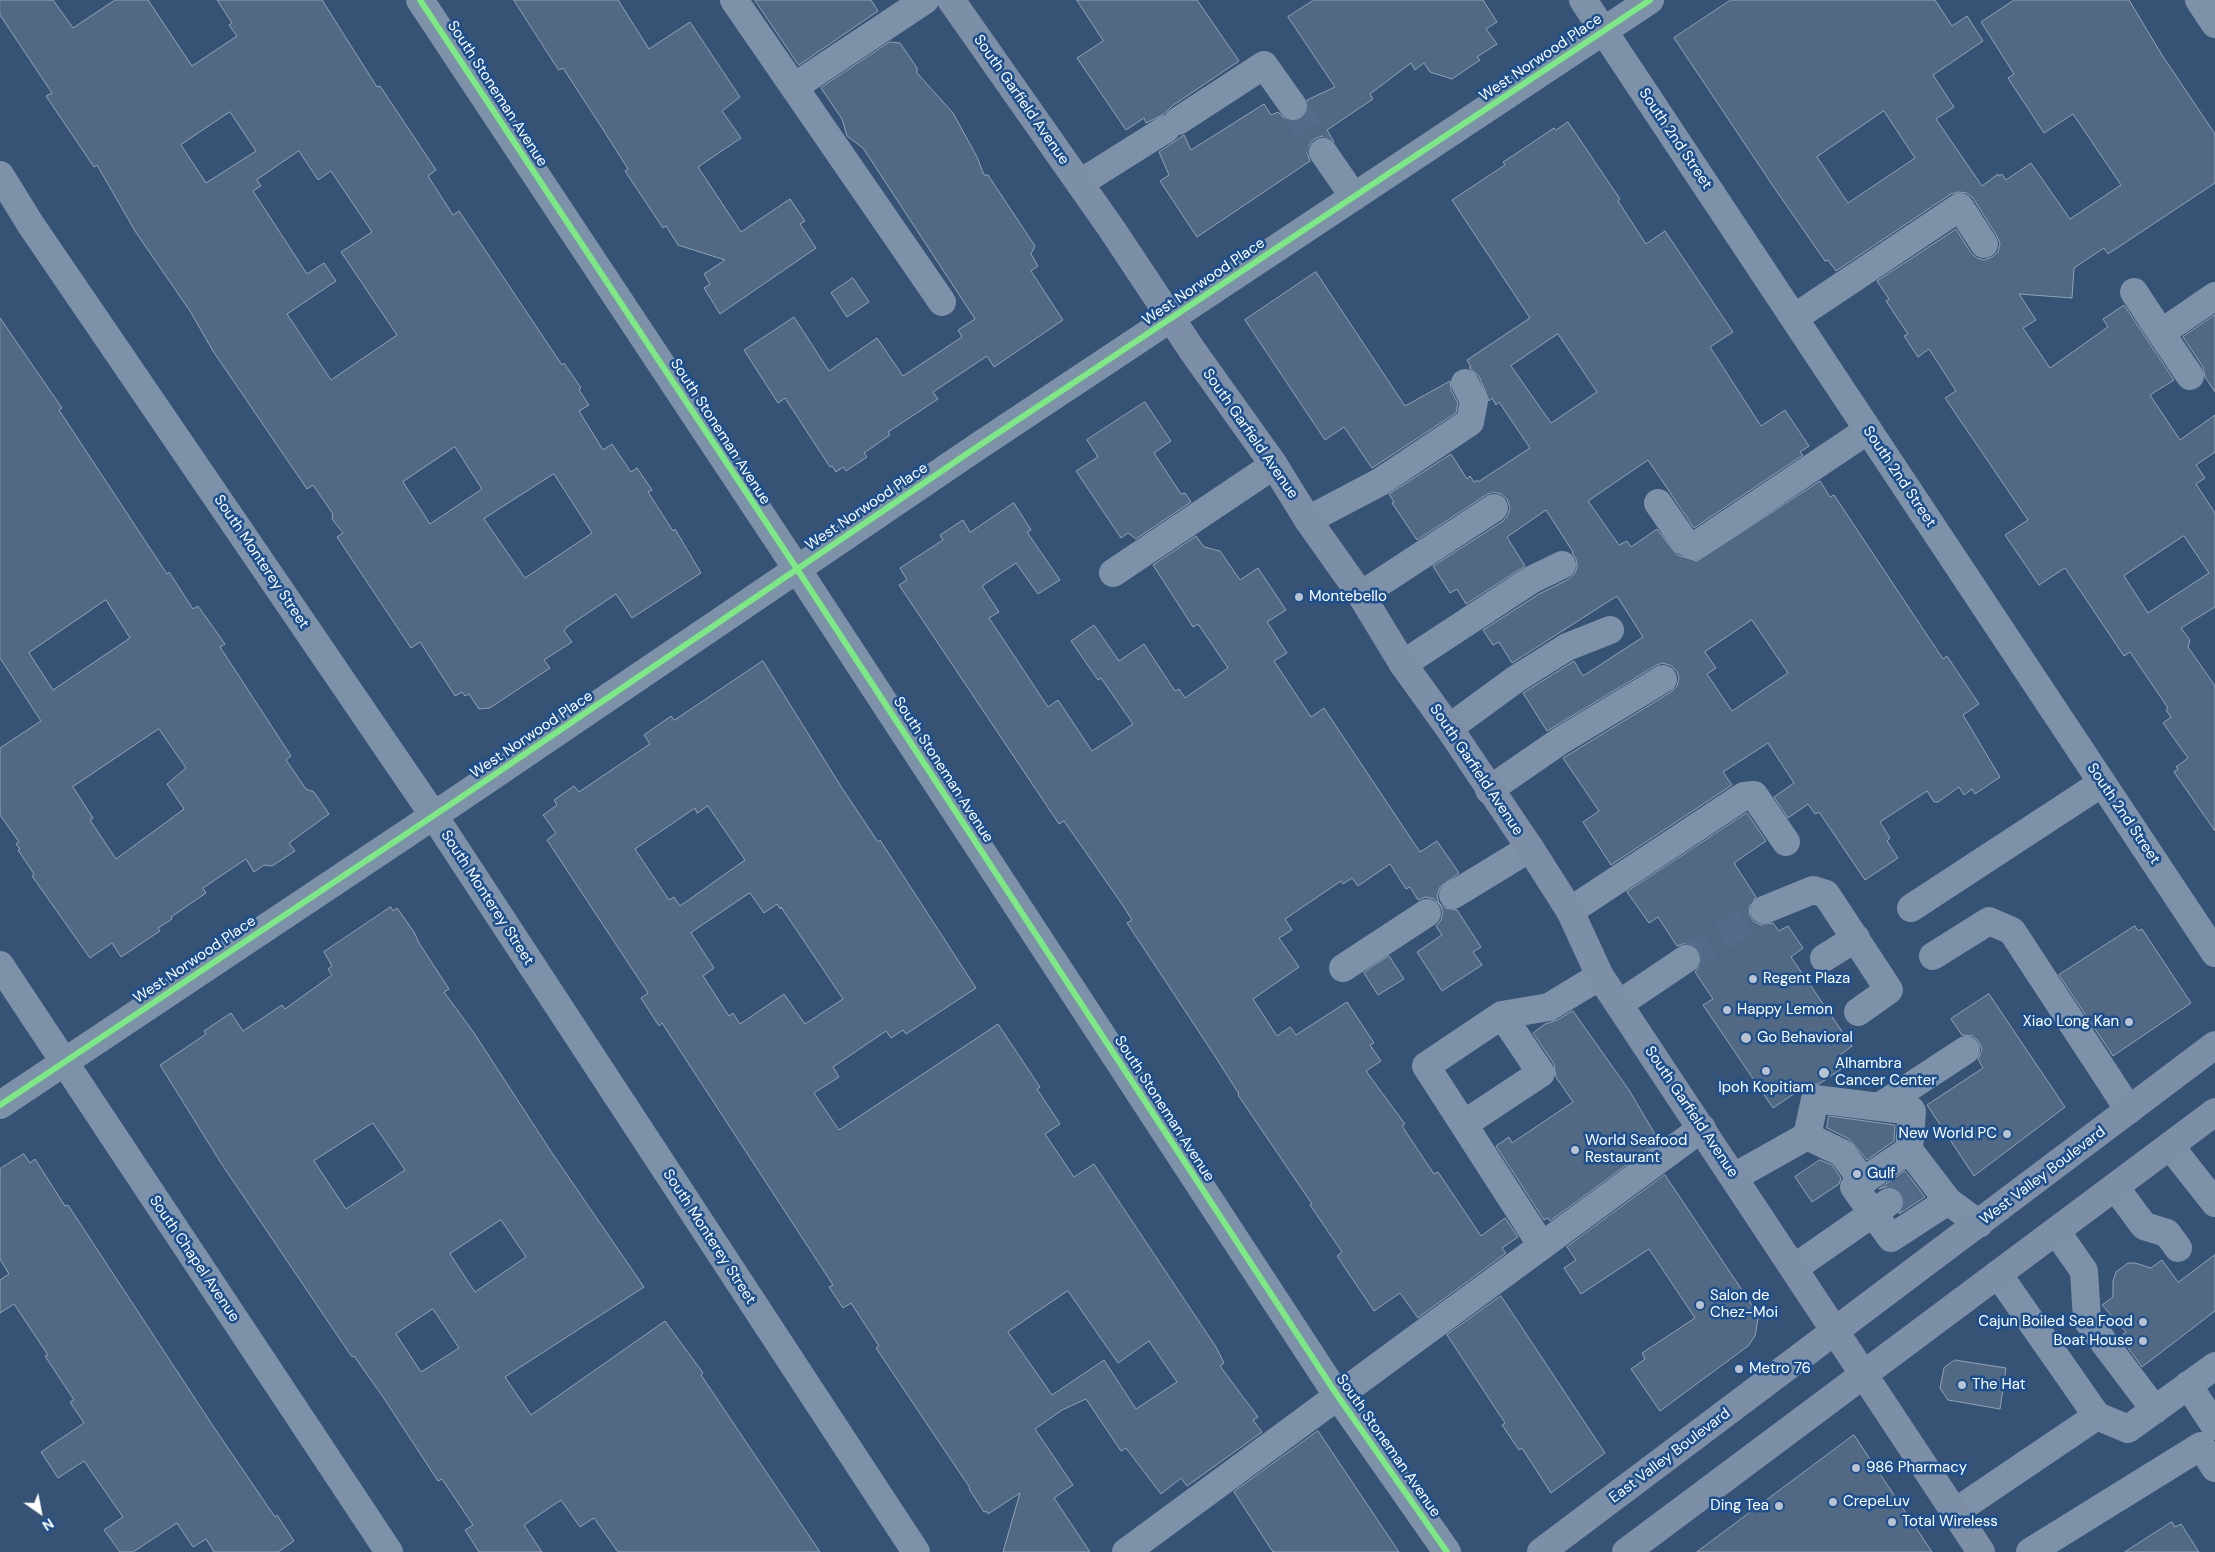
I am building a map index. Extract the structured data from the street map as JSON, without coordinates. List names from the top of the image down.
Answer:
{
  "streets": {
    "main road": ["South Garfield Avenue", "West Valley Boulevard", "East Valley Boulevard"],
    "street": [
      "West Norwood Place",
      "South Stoneman Avenue",
      "South 2nd Street",
      "South Monterey Street",
      "South Chapel Avenue"
    ]
  },
  "crossings": [
    ["West Norwood Place", "South Stoneman Avenue"],
    ["West Norwood Place", "South Garfield Avenue"],
    ["West Norwood Place", "South 2nd Street"],
    ["West Norwood Place", "South Monterey Street"],
    ["West Norwood Place", "South Chapel Avenue"],
    ["South Garfield Avenue", "West Valley Boulevard"],
    ["South Garfield Avenue", "East Valley Boulevard"],
    ["West Valley Boulevard", "East Valley Boulevard"]
  ],
  "places": [
    "Montebello",
    "Regent Plaza",
    "Happy Lemon",
    "Xiao Long Kan",
    "Go Behavioral",
    "Ipoh Kopitiam",
    "Alhambra Cancer Center",
    "New World PC",
    "World Seafood Restaurant",
    "Gulf",
    "Salon de Chez-Moi",
    "Cajun Boiled Sea Food",
    "Boat House",
    "Metro 76",
    "The Hat",
    "986 Pharmacy",
    "CrepeLuv",
    "Ding Tea",
    "Total Wireless"
  ],
  "north": "bottom right"
}
